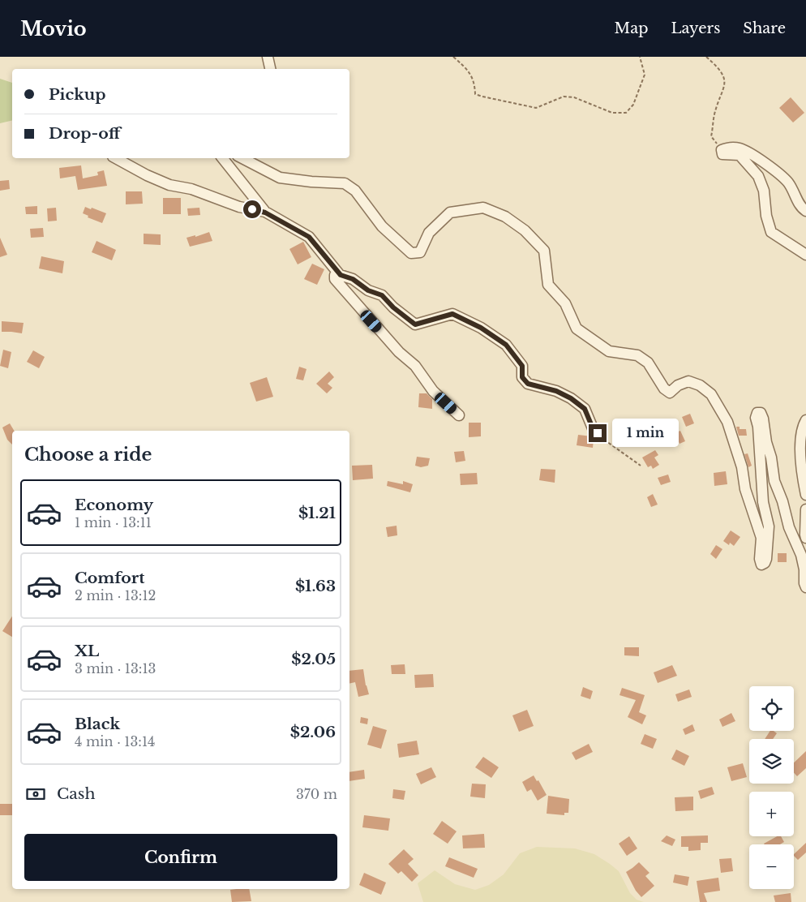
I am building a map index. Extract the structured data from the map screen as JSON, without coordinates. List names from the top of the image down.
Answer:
{
  "page": {
    "header": "Movio",
    "nav": ["Map", "Layers", "Share"],
    "banner": ["Pickup", "Drop-off"],
    "bubble": "1 min",
    "heading": "Choose a ride",
    "list": [
      {
        "name": "Economy",
        "note": "1 min · 13:11",
        "value": "$1.21"
      },
      {
        "name": "Comfort",
        "note": "2 min · 13:12",
        "value": "$1.63"
      },
      {
        "name": "XL",
        "note": "3 min · 13:13",
        "value": "$2.05"
      },
      {
        "name": "Black",
        "note": "4 min · 13:14",
        "value": "$2.06"
      }
    ],
    "map_buttons": ["+", "−"],
    "pay": ["Cash", "370 m"],
    "buttons": "Confirm"
  }
}
